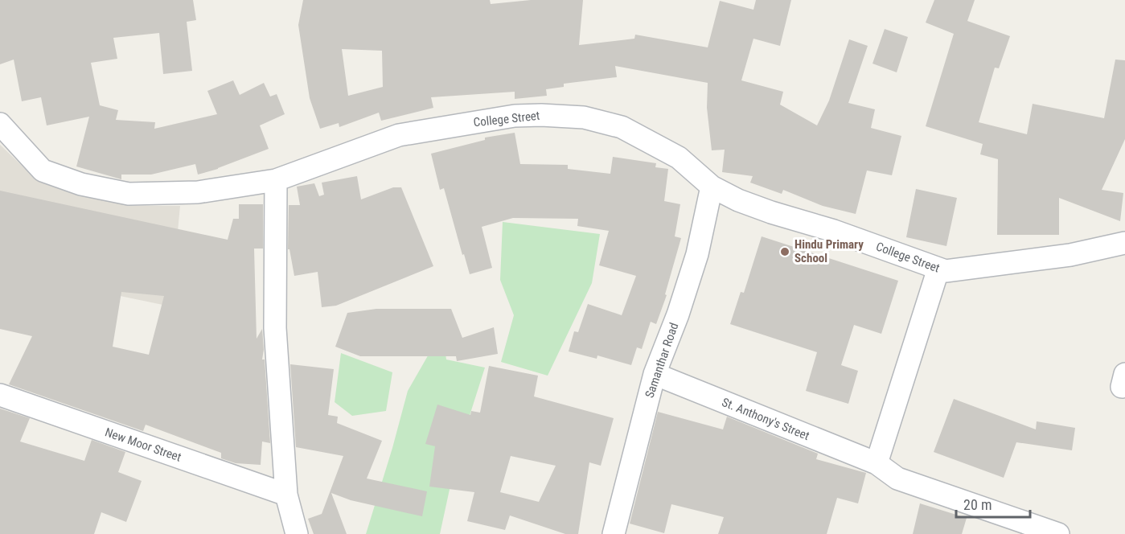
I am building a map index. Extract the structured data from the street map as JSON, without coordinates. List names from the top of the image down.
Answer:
{
  "streets": {
    "street": [
      "College Street",
      "Samanthar Road",
      "St. Anthony's Street",
      "New Moor Street"
    ]
  },
  "crossings": [
    ["College Street", "Samanthar Road"],
    ["Samanthar Road", "St. Anthony's Street"]
  ],
  "places": ["Hindu Primary School"],
  "scale_bar": "20 m"
}
